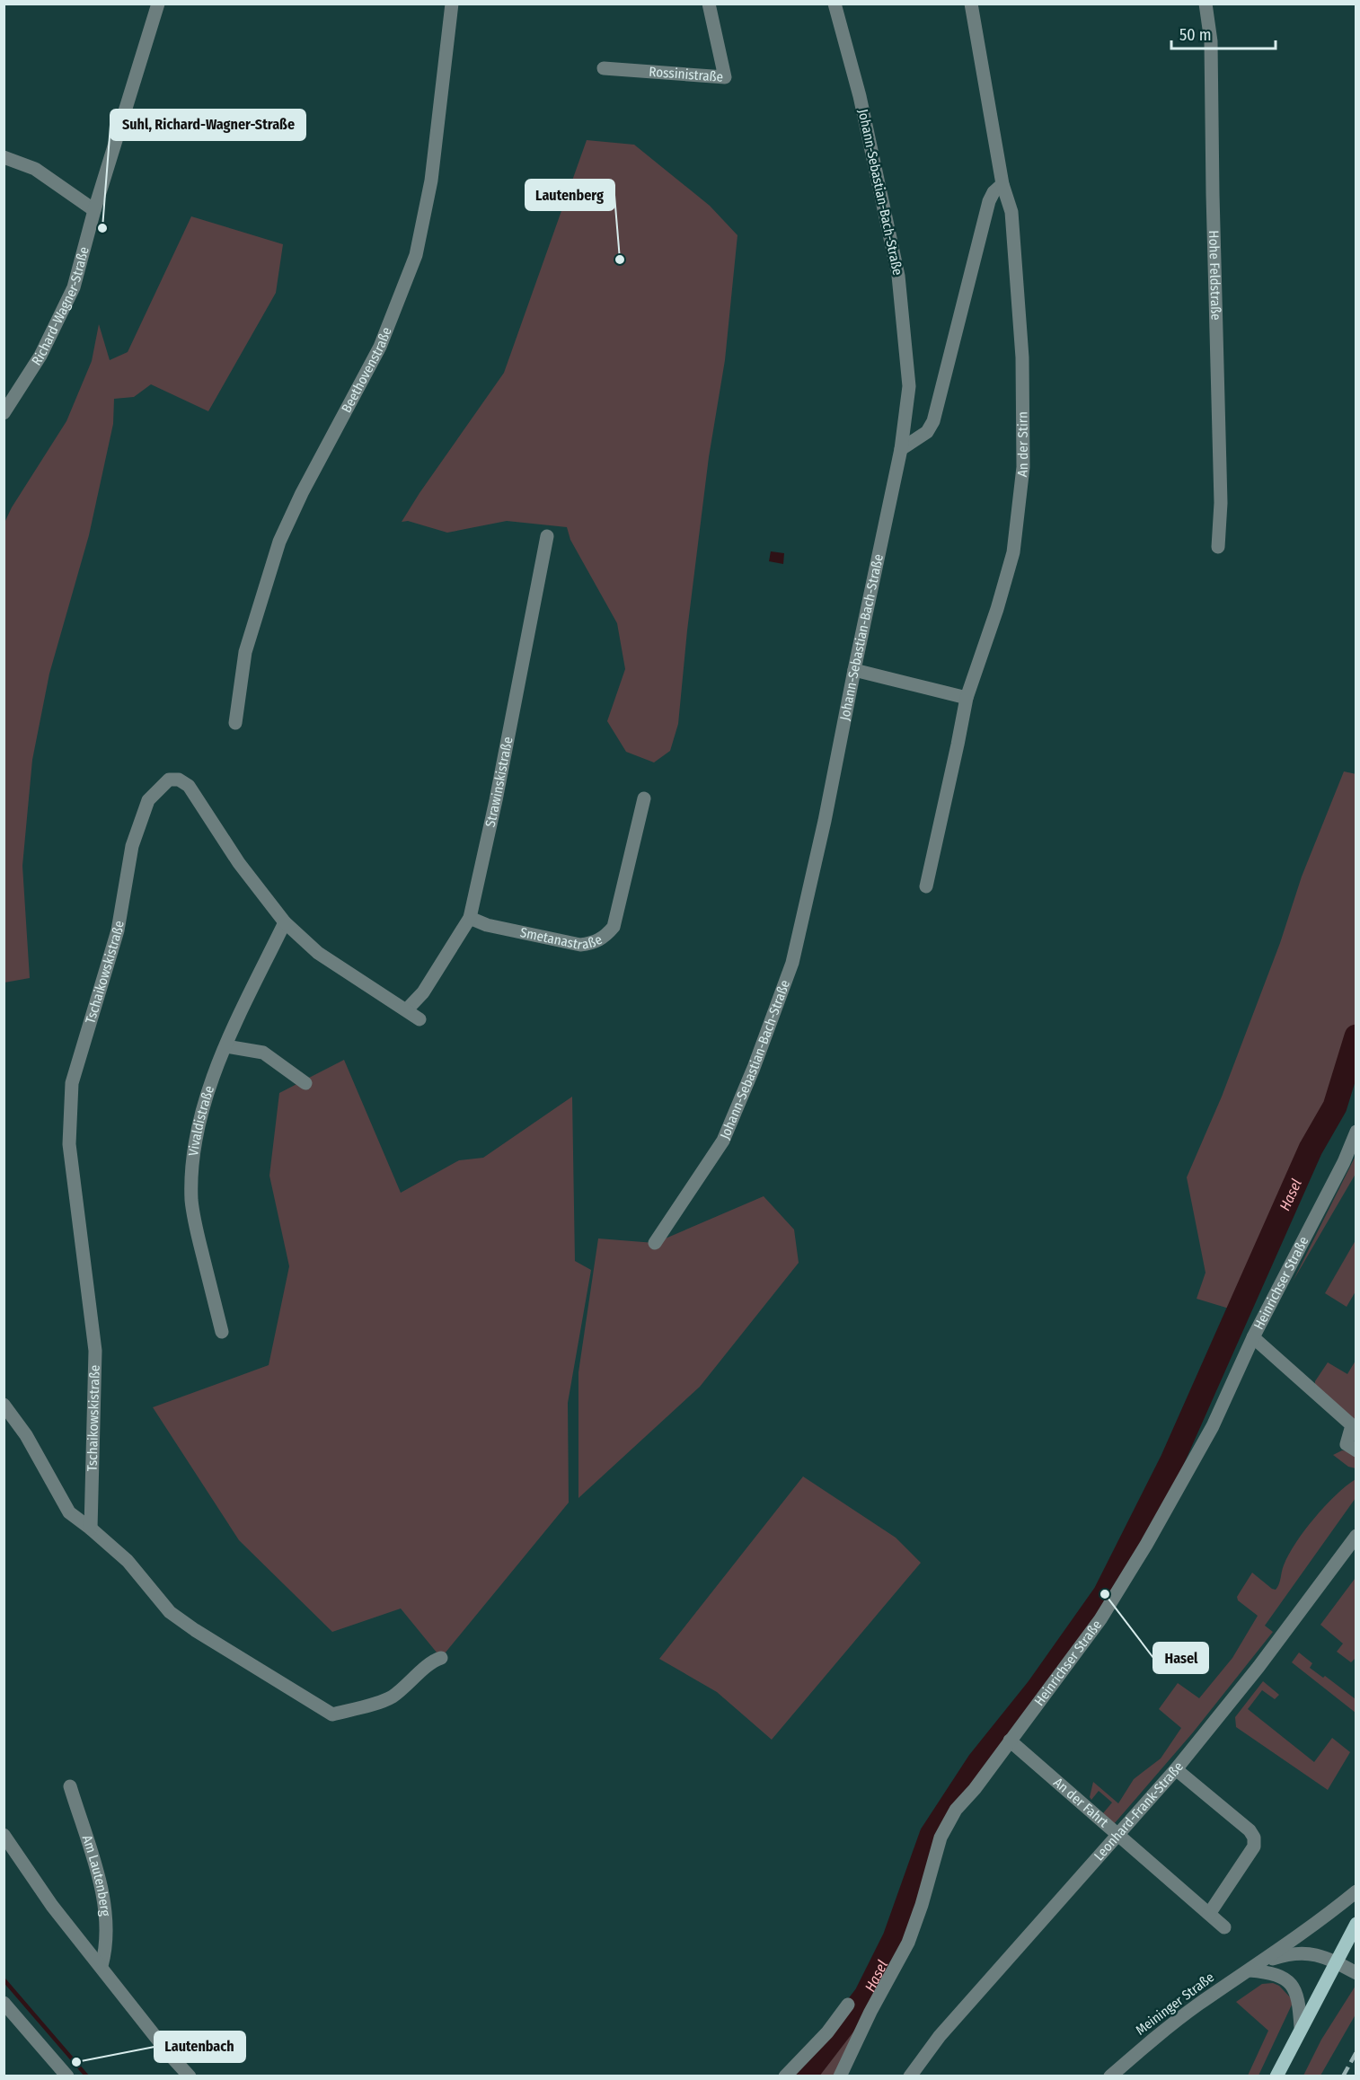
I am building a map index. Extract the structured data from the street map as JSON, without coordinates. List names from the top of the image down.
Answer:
{
  "streets": {
    "street": [
      "Rossinistraße",
      "Johann-Sebastian-Bach-Straße",
      "Hohe Feldstraße",
      "Richard-Wagner-Straße",
      "Beethovenstraße",
      "An der Stirn",
      "Strawinskistraße",
      "Smetanastraße",
      "Tschaikowskistraße",
      "Vivaldistraße",
      "Heinrichser Straße",
      "An der Fahrt",
      "Leonhard-Frank-Straße",
      "Am Lautenberg",
      "Meininger Straße"
    ]
  },
  "crossings": [
    ["Strawinskistraße", "Smetanastraße"],
    ["Strawinskistraße", "Tschaikowskistraße"],
    ["Tschaikowskistraße", "Vivaldistraße"],
    ["Heinrichser Straße", "An der Fahrt"],
    ["An der Fahrt", "Leonhard-Frank-Straße"]
  ],
  "water": ["Hasel"],
  "places": [
    "Suhl, Richard-Wagner-Straße",
    "Lautenberg",
    "Hasel",
    "Lautenbach"
  ],
  "scale_bar": "50 m"
}
